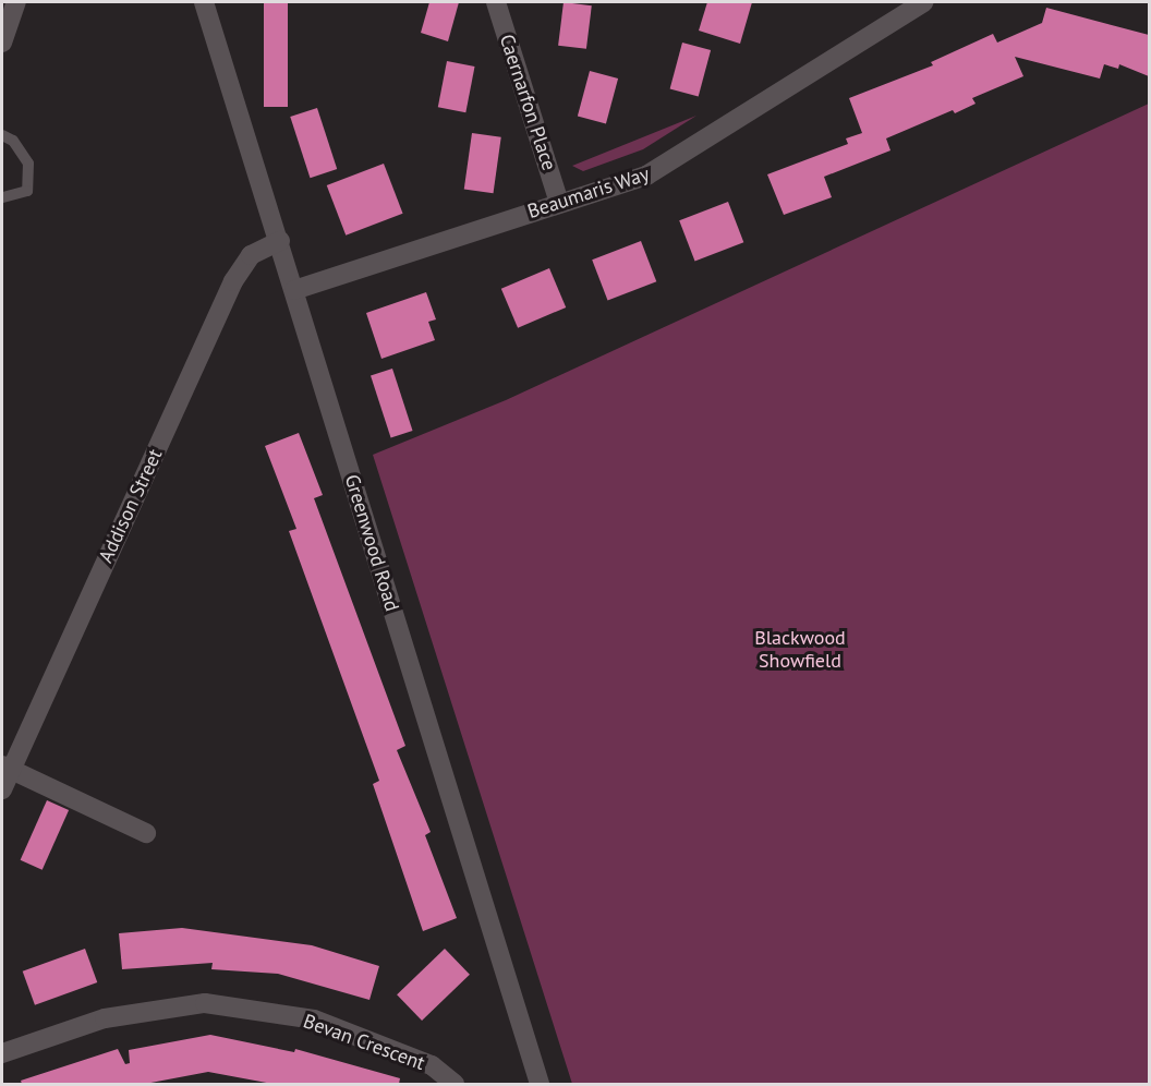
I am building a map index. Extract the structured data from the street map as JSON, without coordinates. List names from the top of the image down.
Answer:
{
  "streets": {
    "street": [
      "Caernarfon Place",
      "Beaumaris Way",
      "Addison Street",
      "Greenwood Road",
      "Bevan Crescent"
    ]
  },
  "crossings": [
    ["Caernarfon Place", "Beaumaris Way"],
    ["Beaumaris Way", "Greenwood Road"],
    ["Addison Street", "Greenwood Road"]
  ],
  "parks": ["Blackwood Showfield"]
}
